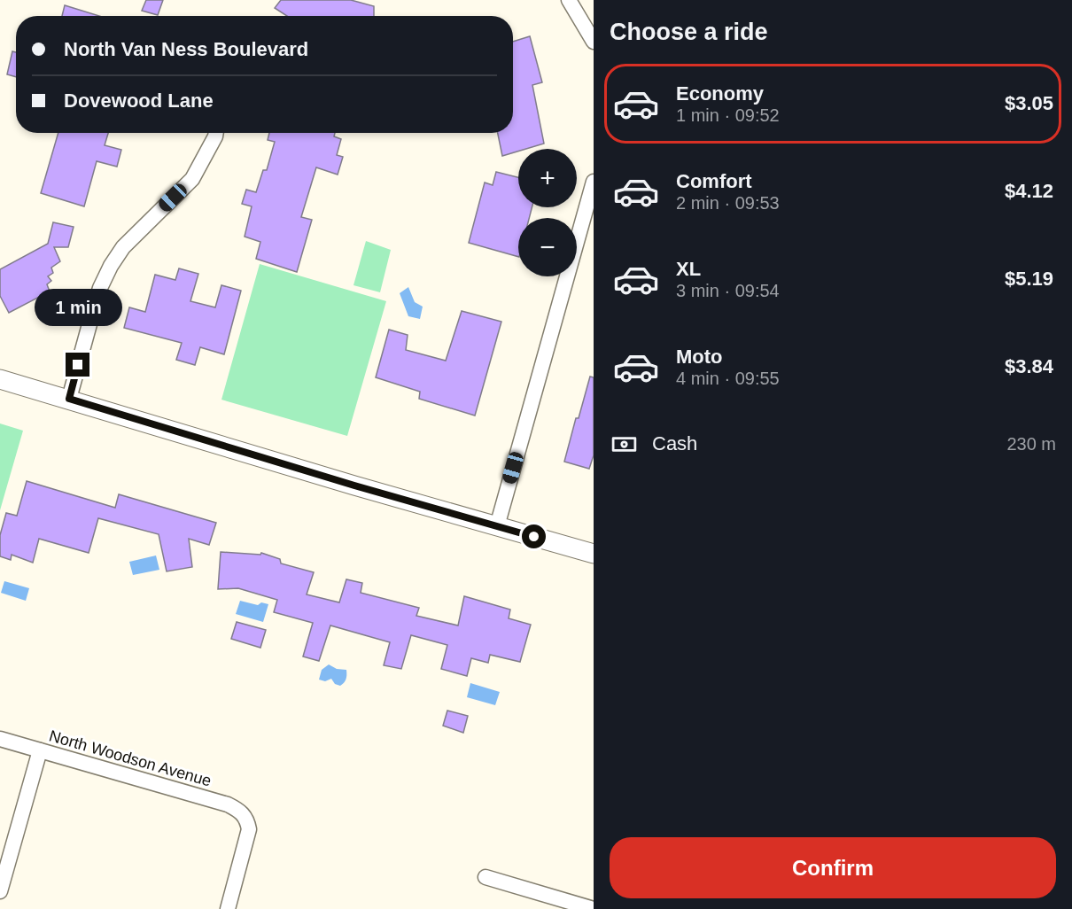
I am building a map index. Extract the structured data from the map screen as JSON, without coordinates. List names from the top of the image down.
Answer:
{
  "streets": {
    "street": ["North Woodson Avenue"]
  },
  "page": {
    "heading": "Choose a ride",
    "banner": ["North Van Ness Boulevard", "Dovewood Lane"],
    "list": [
      {
        "name": "Economy",
        "note": "1 min · 09:52",
        "value": "$3.05"
      },
      {
        "name": "Comfort",
        "note": "2 min · 09:53",
        "value": "$4.12"
      },
      {
        "name": "XL",
        "note": "3 min · 09:54",
        "value": "$5.19"
      },
      {
        "name": "Moto",
        "note": "4 min · 09:55",
        "value": "$3.84"
      }
    ],
    "map_buttons": ["+", "−"],
    "bubble": "1 min",
    "pay": ["Cash", "230 m"],
    "buttons": "Confirm"
  }
}
